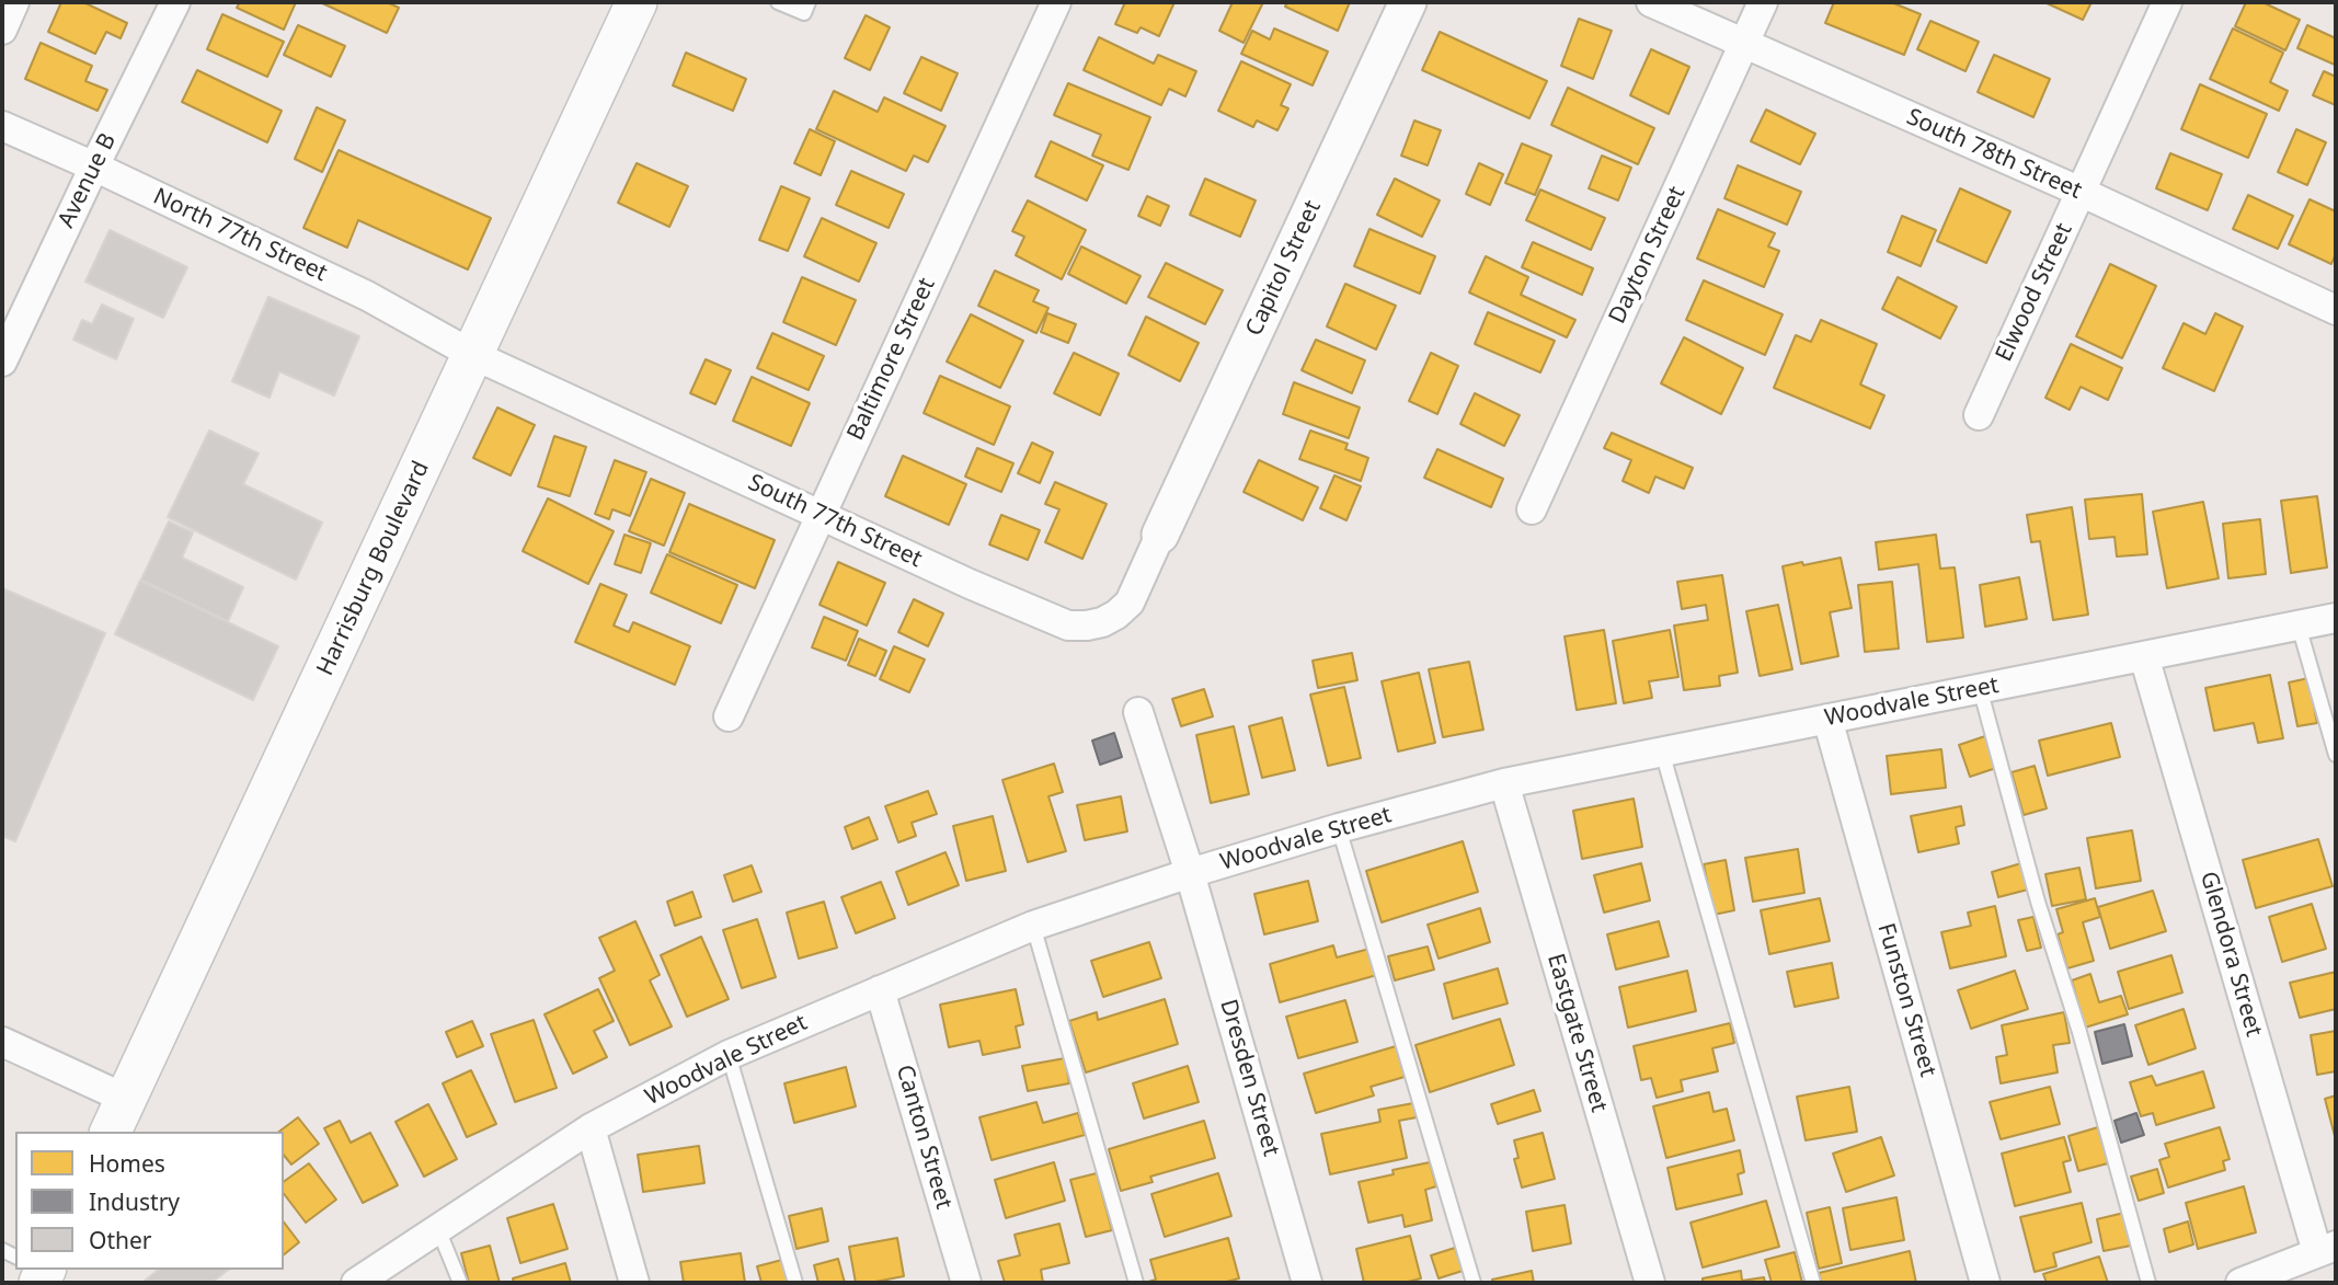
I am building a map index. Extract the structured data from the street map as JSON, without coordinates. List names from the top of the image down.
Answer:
{
  "streets": {
    "main road": ["Harrisburg Boulevard"],
    "street": [
      "South 78th Street",
      "Avenue B",
      "North 77th Street",
      "Dayton Street",
      "Capitol Street",
      "Elwood Street",
      "Baltimore Street",
      "South 77th Street",
      "Woodvale Street",
      "Glendora Street",
      "Funston Street",
      "Eastgate Street",
      "Dresden Street",
      "Canton Street"
    ]
  },
  "crossings": [
    ["South 78th Street", "Dayton Street"],
    ["South 78th Street", "Elwood Street"],
    ["Avenue B", "North 77th Street"],
    ["North 77th Street", "South 77th Street"],
    ["North 77th Street", "Harrisburg Boulevard"],
    ["Capitol Street", "South 77th Street"],
    ["Baltimore Street", "South 77th Street"],
    ["South 77th Street", "Harrisburg Boulevard"],
    ["Woodvale Street", "Glendora Street"],
    ["Woodvale Street", "Funston Street"],
    ["Woodvale Street", "Eastgate Street"],
    ["Woodvale Street", "Dresden Street"],
    ["Woodvale Street", "Canton Street"]
  ],
  "legend": ["Homes", "Industry", "Other"]
}
